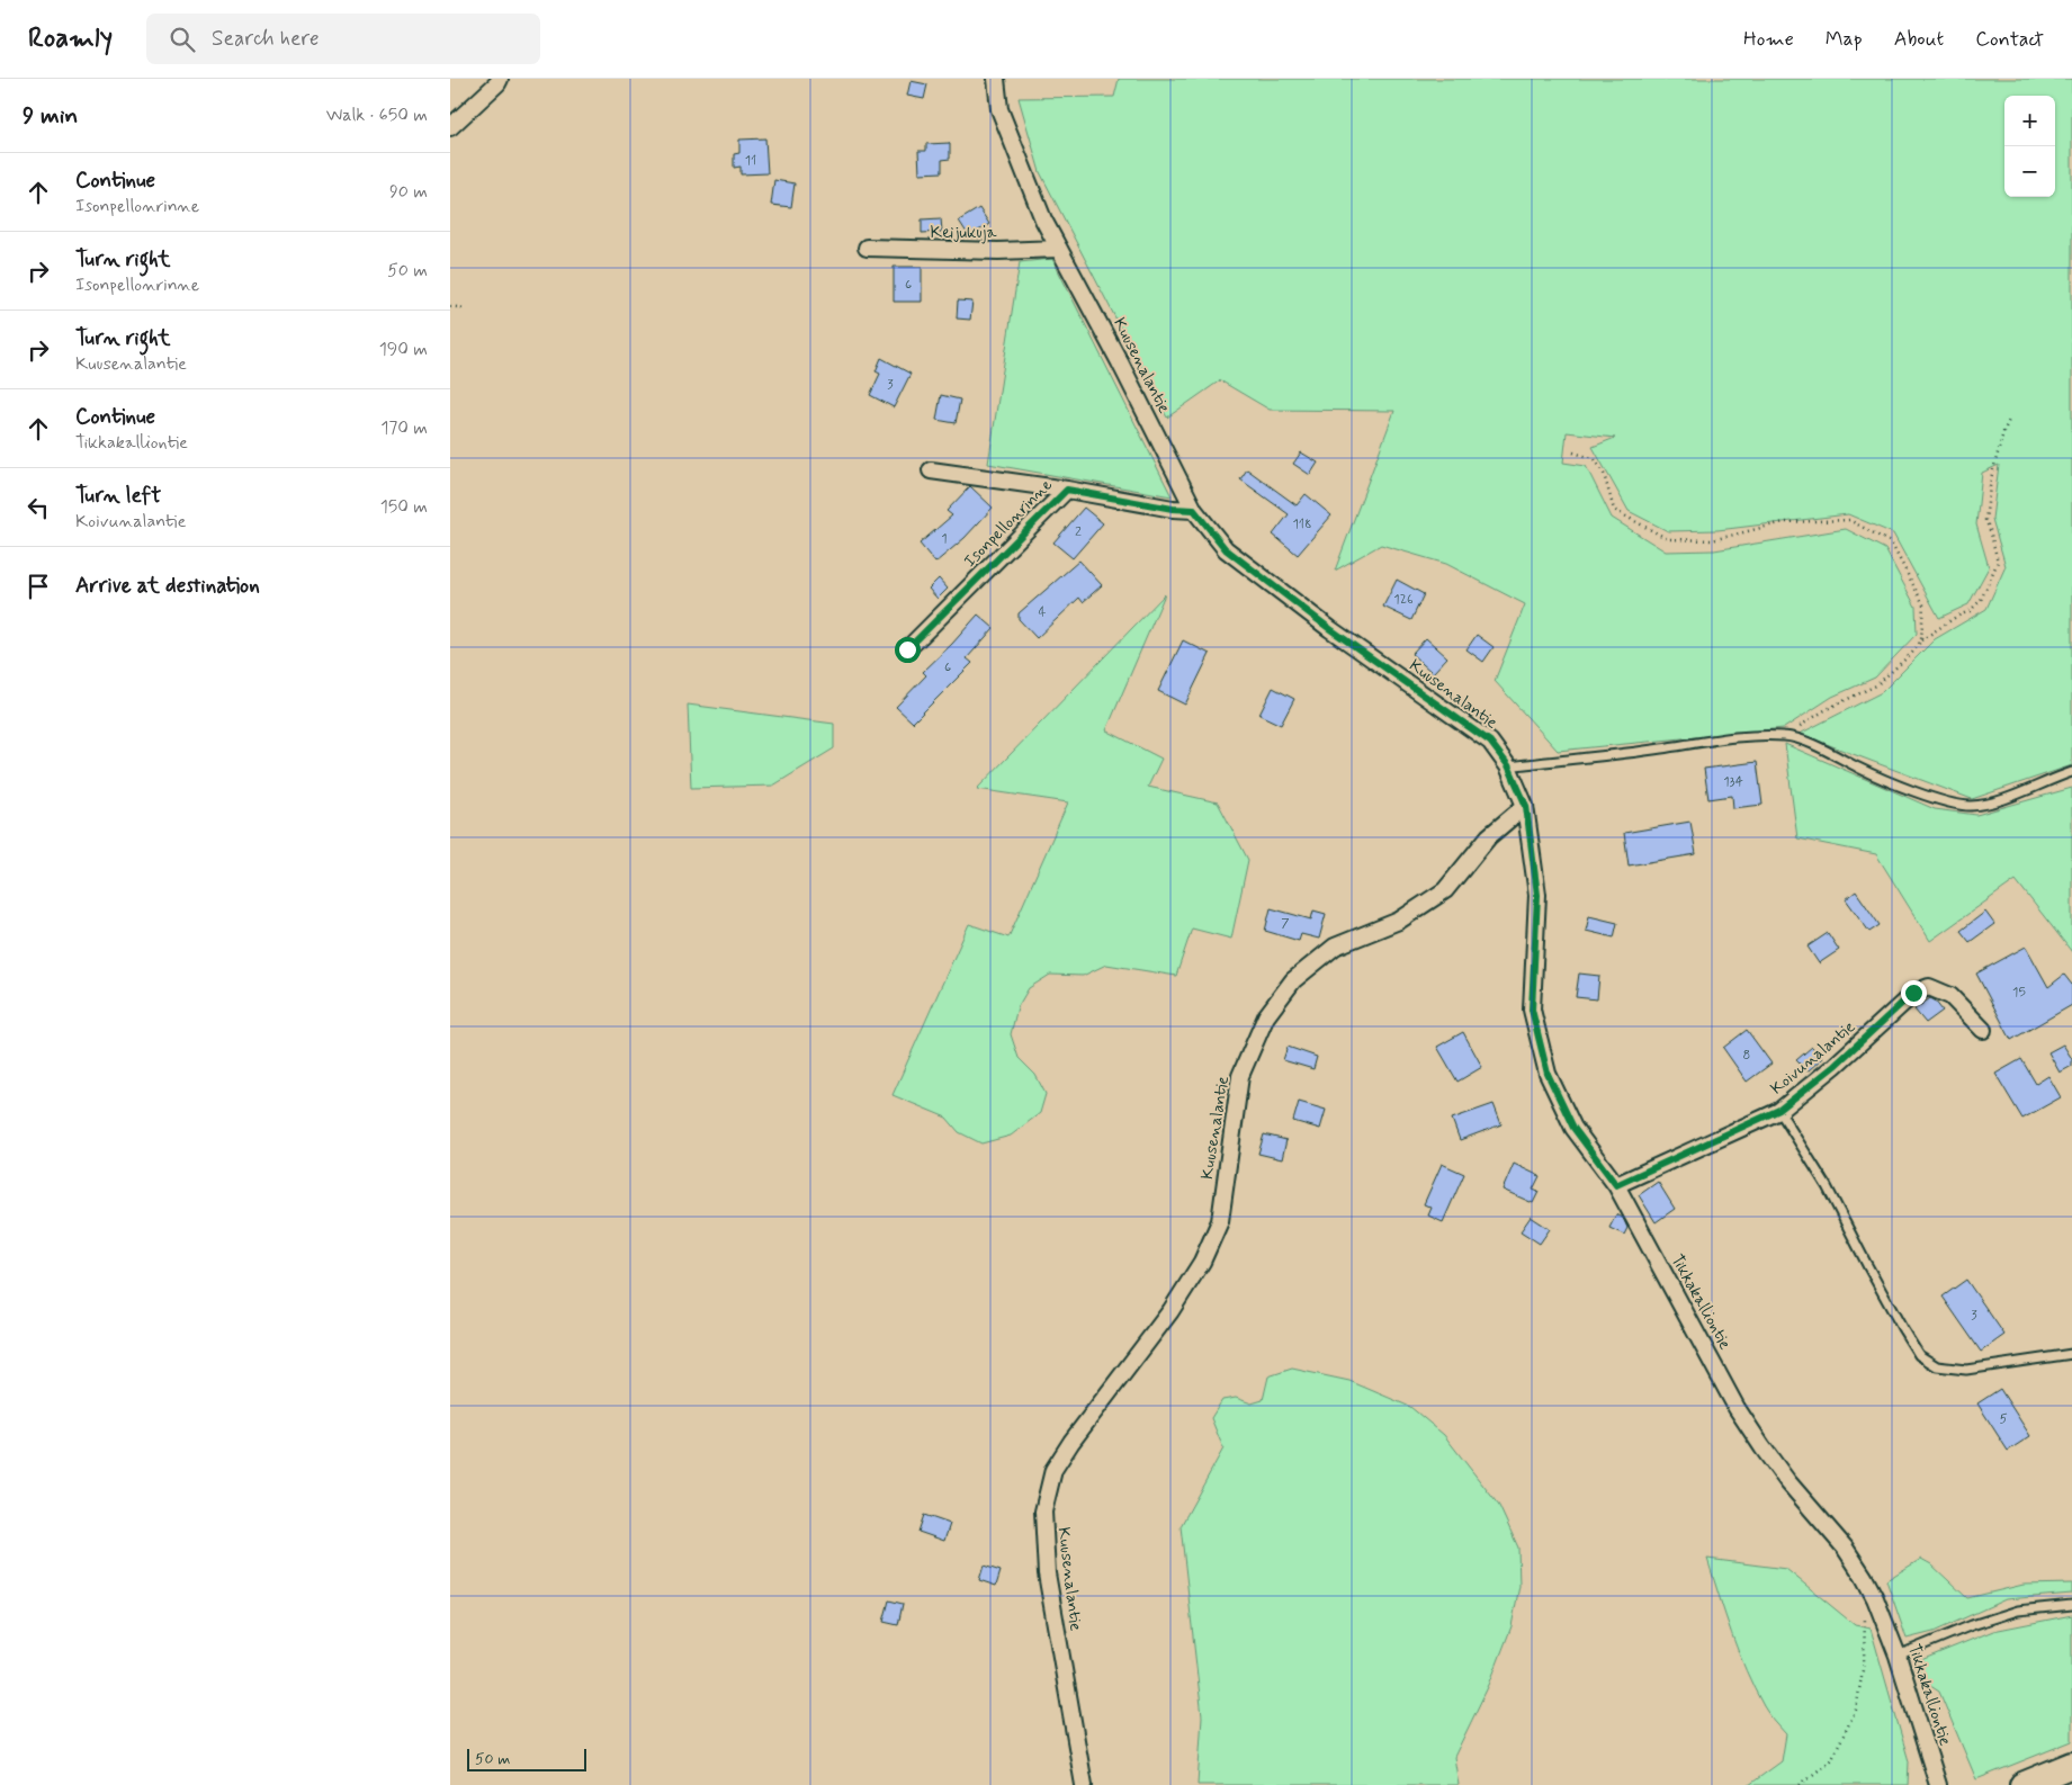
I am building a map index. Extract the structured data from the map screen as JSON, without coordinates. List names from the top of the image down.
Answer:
{
  "streets": {
    "street": [
      "Keijukuja",
      "Kuusenalantie",
      "Isonpellonrinne",
      "Koivunalantie",
      "Tikkakalliontie"
    ]
  },
  "crossings": [
    ["Keijukuja", "Kuusenalantie"],
    ["Kuusenalantie", "Isonpellonrinne"],
    ["Kuusenalantie", "Tikkakalliontie"],
    ["Koivunalantie", "Tikkakalliontie"]
  ],
  "house_numbers": [
    "11",
    "6",
    "3",
    "118",
    "2",
    "1",
    "126",
    "4",
    "6",
    "134",
    "7",
    "15",
    "8",
    "3",
    "5"
  ],
  "scale_bar": "50 m",
  "page": {
    "header": "Roamly",
    "search": "Search here",
    "nav": [
      "Home",
      "Map",
      "About",
      "Contact"
    ],
    "heading": ["9 min", "Walk · 650 m"],
    "map_buttons": ["+", "−"],
    "list": [
      ["Continue", "Isonpellonrinne", "90 m"],
      ["Turn right", "Isonpellonrinne", "50 m"],
      ["Turn right", "Kuusenalantie", "190 m"],
      ["Continue", "Tikkakalliontie", "170 m"],
      ["Turn left", "Koivunalantie", "150 m"],
      "Arrive at destination"
    ],
    "scale": "50 m"
  }
}
